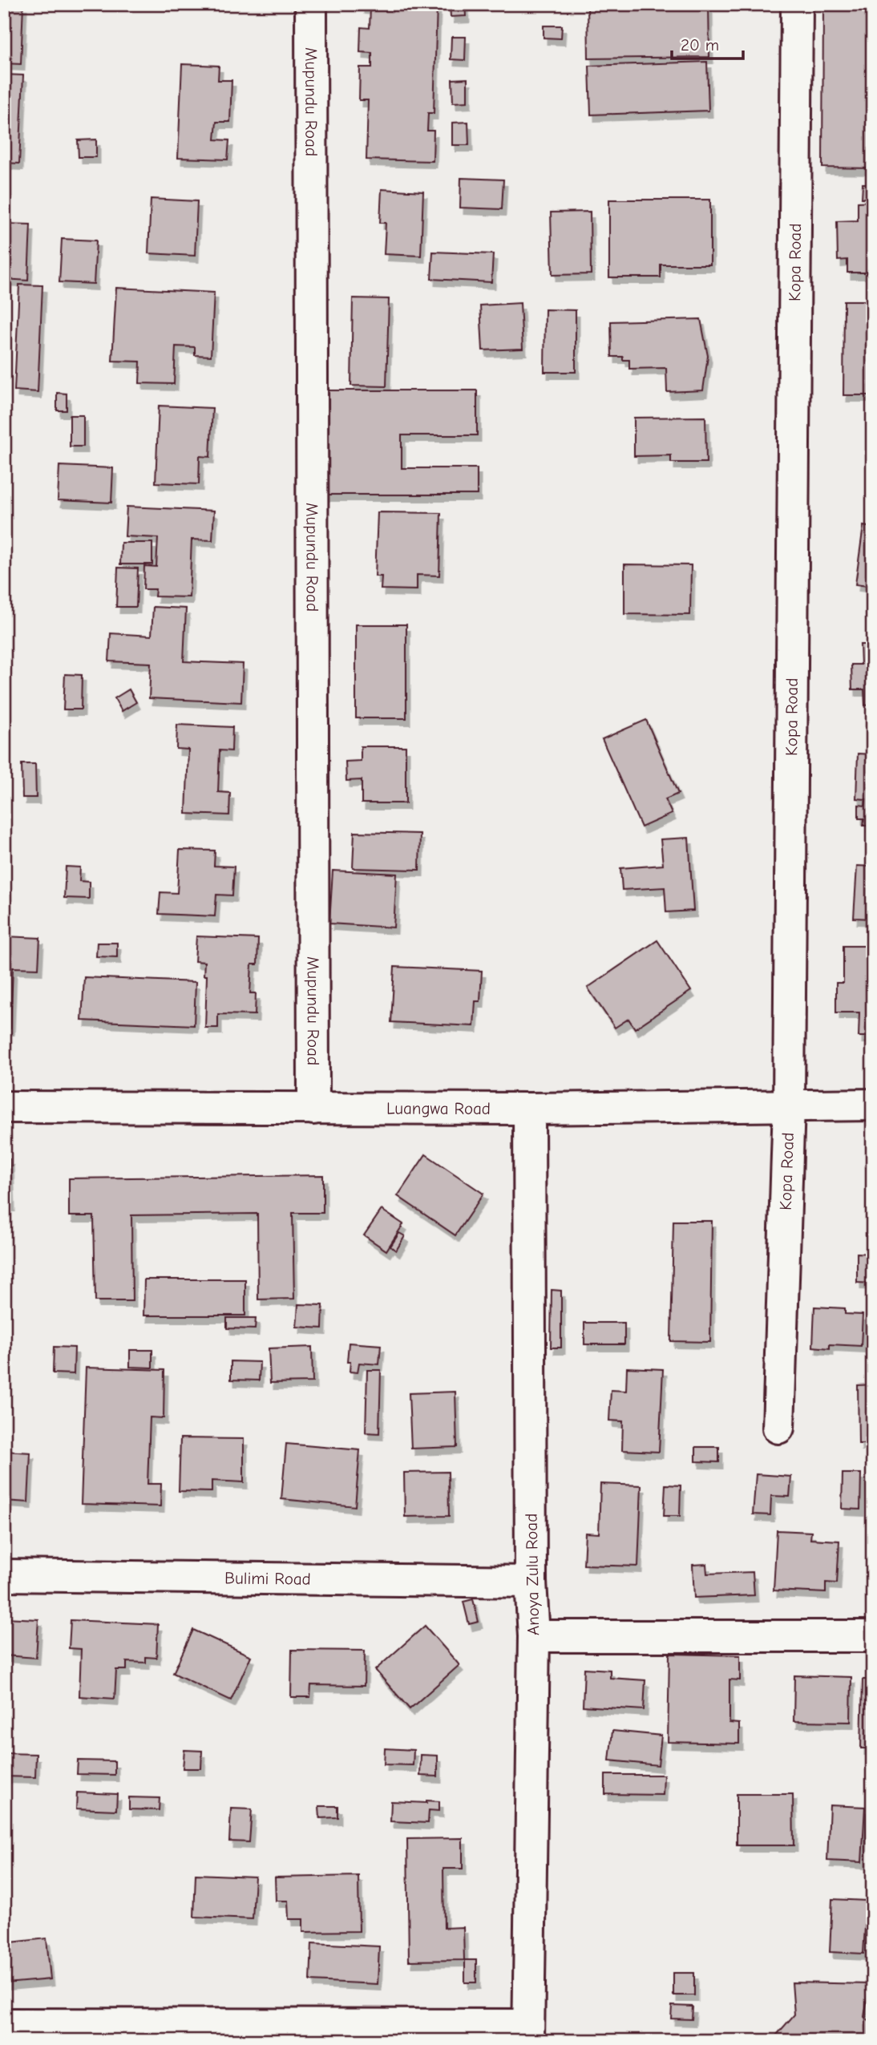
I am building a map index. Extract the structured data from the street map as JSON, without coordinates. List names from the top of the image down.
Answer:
{
  "streets": {
    "street": [
      "Mupundu Road",
      "Kopa Road",
      "Luangwa Road",
      "Anoya Zulu Road",
      "Bulimi Road"
    ]
  },
  "crossings": [
    ["Mupundu Road", "Luangwa Road"],
    ["Kopa Road", "Luangwa Road"],
    ["Luangwa Road", "Anoya Zulu Road"],
    ["Anoya Zulu Road", "Bulimi Road"]
  ],
  "scale_bar": "20 m"
}
